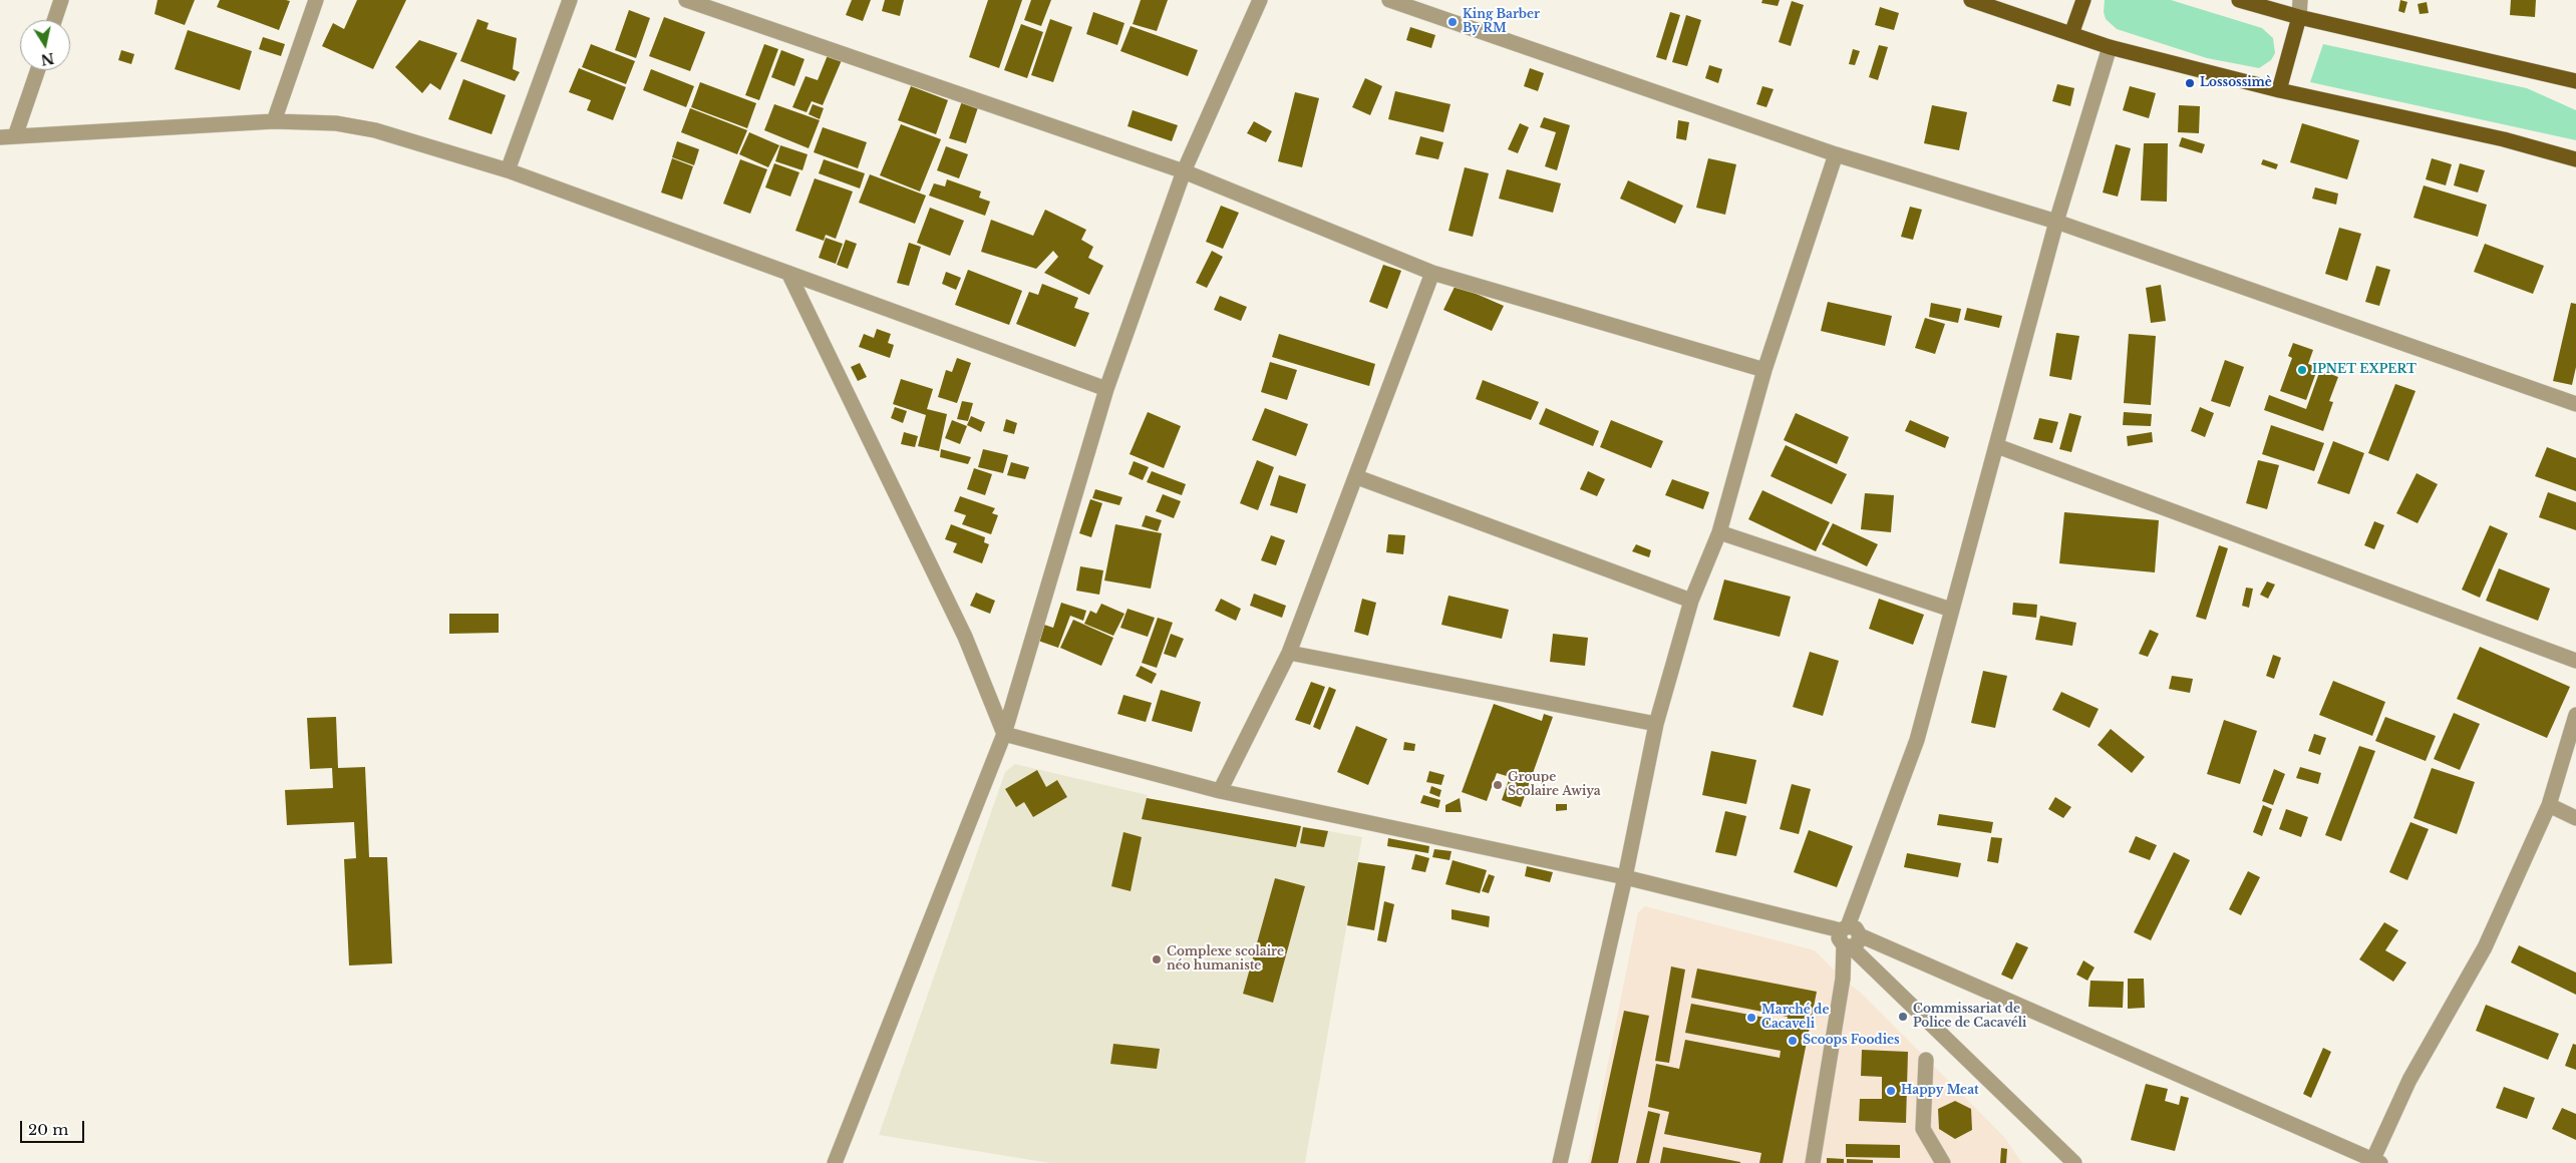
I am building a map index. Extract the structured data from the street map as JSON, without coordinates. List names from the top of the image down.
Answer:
{
  "places": [
    "King Barber By RM",
    "Lossossimè",
    "IPNET EXPERT",
    "Groupe Scolaire Awiya",
    "Complexe scolaire néo humaniste",
    "Commissariat de Police de Cacavéli",
    "Marché de Cacaveli",
    "Scoops Foodies",
    "Happy Meat"
  ],
  "scale_bar": "20 m",
  "north": "bottom"
}
